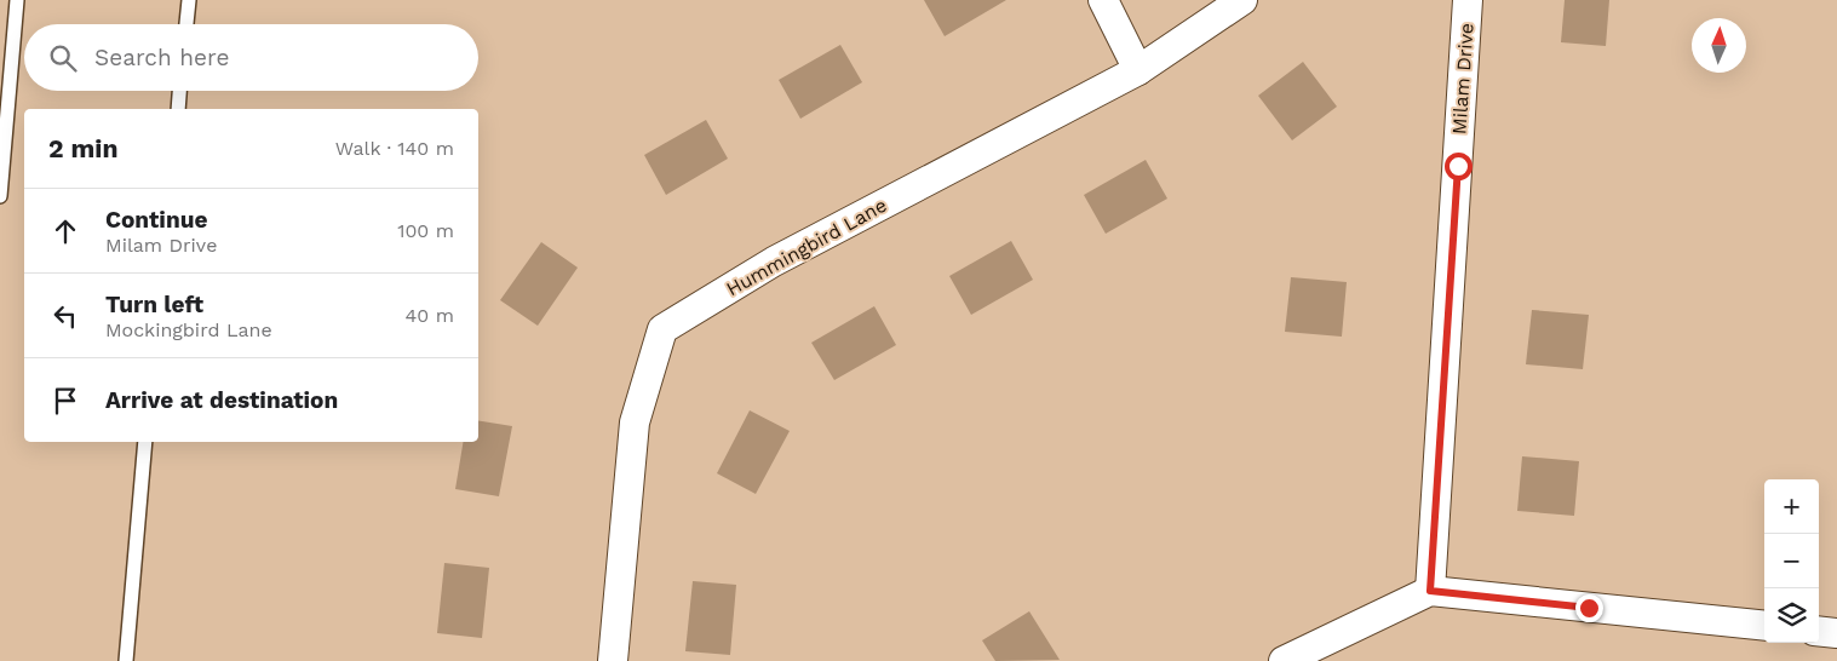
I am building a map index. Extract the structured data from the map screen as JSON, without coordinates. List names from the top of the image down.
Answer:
{
  "streets": {
    "street": ["Milam Drive", "Hummingbird Lane"]
  },
  "north": "top",
  "page": {
    "search": "Search here",
    "heading": ["2 min", "Walk · 140 m"],
    "list": [
      ["Continue", "Milam Drive", "100 m"],
      ["Turn left", "Mockingbird Lane", "40 m"],
      "Arrive at destination"
    ],
    "map_buttons": ["+", "−"]
  }
}
